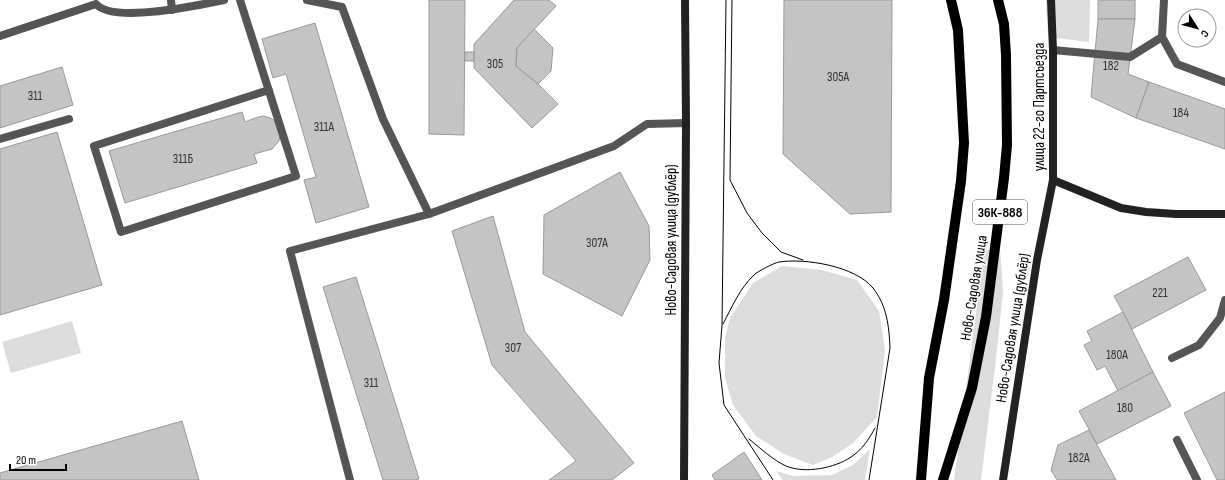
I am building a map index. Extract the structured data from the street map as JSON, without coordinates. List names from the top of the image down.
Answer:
{
  "streets": {
    "main road": [
      "улица 22-го Партсъезда",
      "36К-888",
      "Ново-Садовая улица (дублёр)",
      "Ново-Садовая улица"
    ]
  },
  "crossings": [
    ["улица 22-го Партсъезда", "Ново-Садовая улица (дублёр)"]
  ],
  "house_numbers": [
    "305",
    "182",
    "305А",
    "311",
    "184",
    "311А",
    "311Б",
    "307А",
    "221",
    "307",
    "180А",
    "311",
    "180",
    "182А"
  ],
  "scale_bar": "20 m",
  "north": "bottom right"
}
